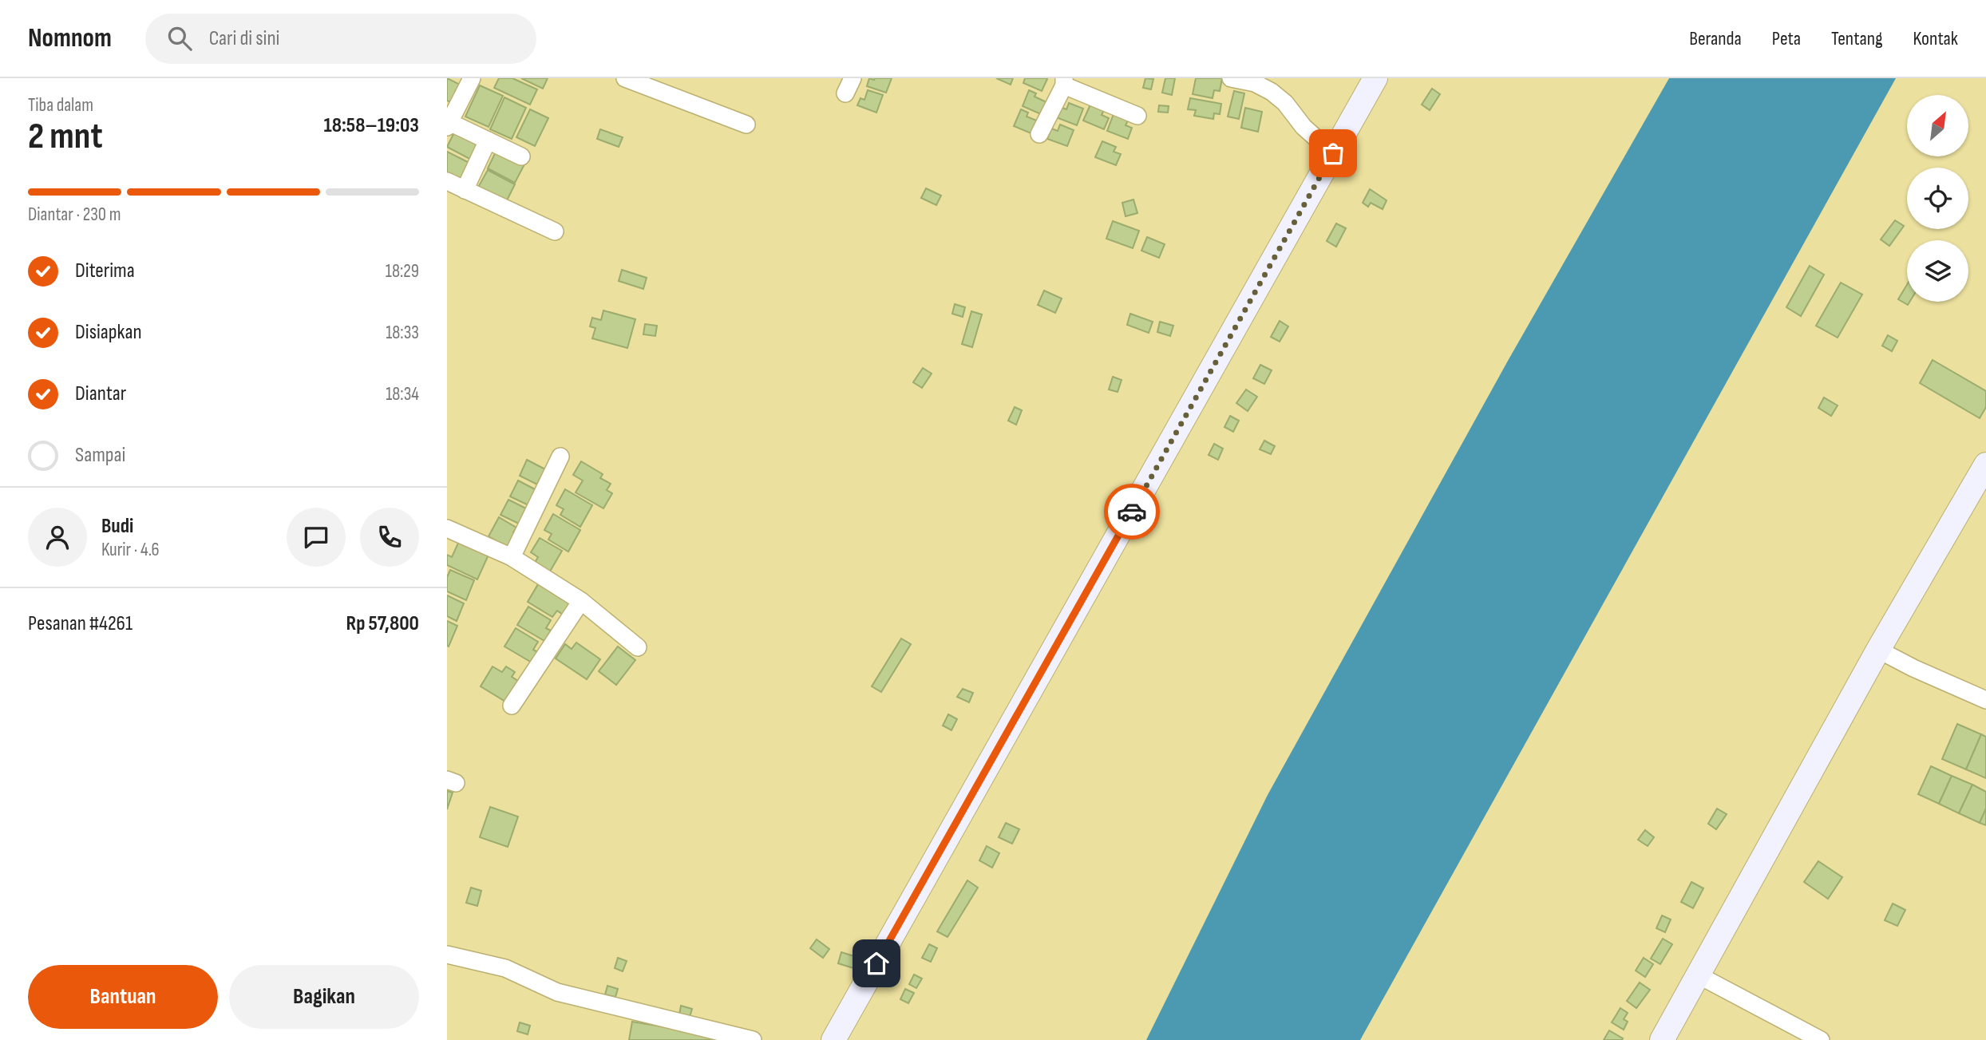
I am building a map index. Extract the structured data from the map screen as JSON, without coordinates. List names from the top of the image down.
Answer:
{
  "north": "top right",
  "page": {
    "header": "Nomnom",
    "search": "Cari di sini",
    "nav": [
      "Beranda",
      "Peta",
      "Tentang",
      "Kontak"
    ],
    "heading": ["2 mnt", "Tiba dalam", "18:58–19:03"],
    "panel": [
      "Budi",
      "Kurir · 4.6",
      "Pesanan #4261",
      "Rp 57,800"
    ],
    "bar": "Diantar · 230 m",
    "list": [
      ["Diterima", "18:29"],
      ["Disiapkan", "18:33"],
      ["Diantar", "18:34"],
      "Sampai"
    ],
    "buttons": ["Bantuan", "Bagikan"]
  }
}
